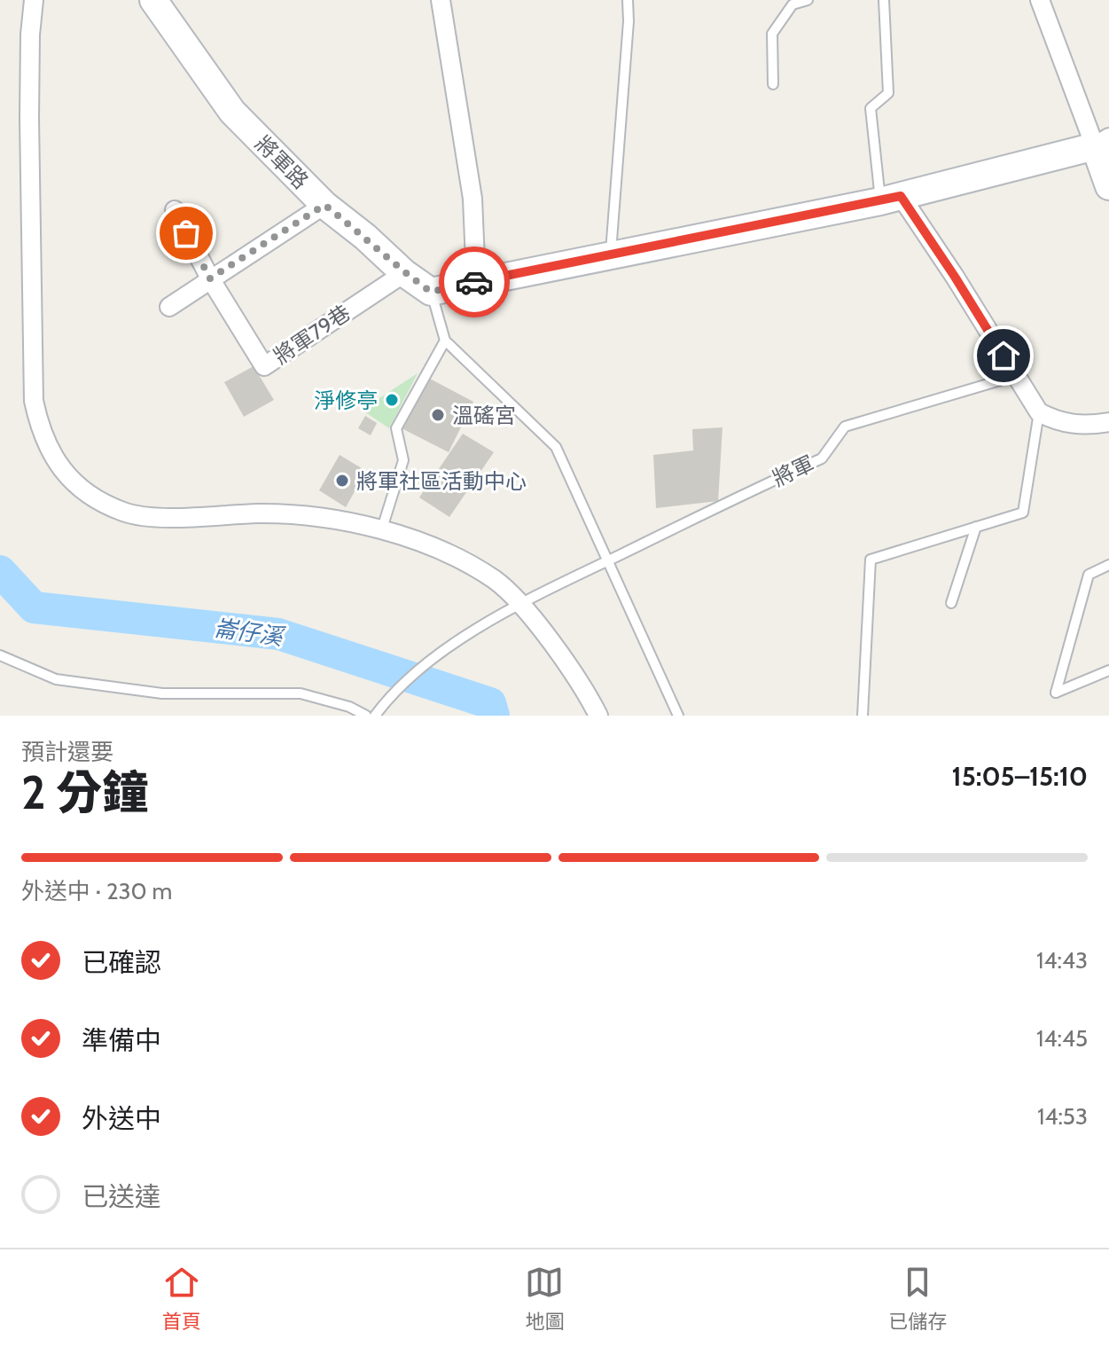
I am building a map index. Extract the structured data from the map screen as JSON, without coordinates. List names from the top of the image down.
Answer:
{
  "streets": {
    "main road": ["將軍路"],
    "street": ["將軍79巷"],
    "lane": ["將軍"]
  },
  "crossings": [
    ["將軍路", "將軍79巷"]
  ],
  "water": ["崙仔溪"],
  "places": ["淨修亭", "溫磘宮", "將軍社區活動中心"],
  "page": {
    "heading": ["2 分鐘", "預計還要", "15:05–15:10"],
    "bar": "外送中 · 230 m",
    "list": [
      ["已確認", "14:43"],
      ["準備中", "14:45"],
      ["外送中", "14:53"],
      "已送達"
    ],
    "tabs": ["首頁", "地圖", "已儲存"]
  }
}
